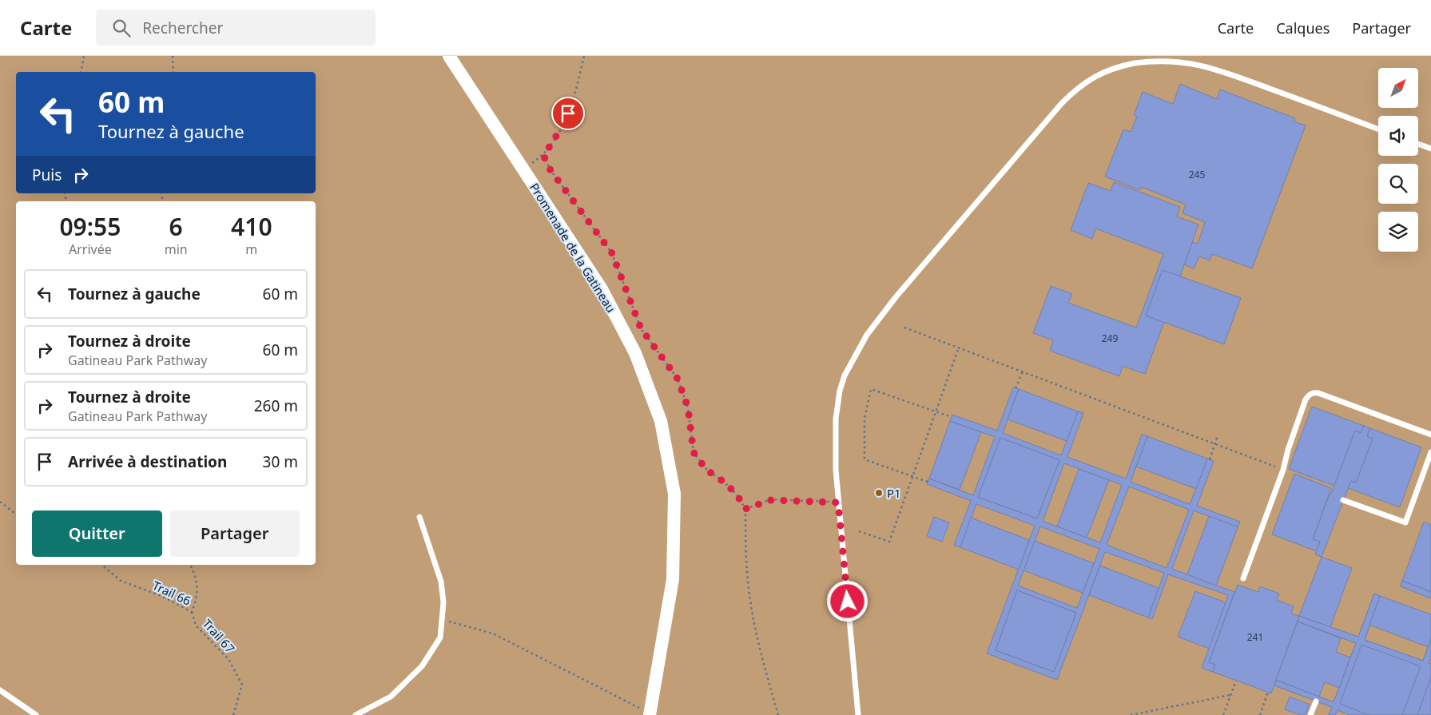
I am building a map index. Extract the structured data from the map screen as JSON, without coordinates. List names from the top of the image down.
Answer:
{
  "streets": {
    "street": ["Promenade de la Gatineau"],
    "path": ["Trail 66", "Trail 67"]
  },
  "crossings": [
    ["Trail 66", "Trail 67"]
  ],
  "places": ["P1"],
  "house_numbers": ["245", "249", "241"],
  "north": "top right",
  "page": {
    "header": "Carte",
    "search": "Rechercher",
    "nav": ["Carte", "Calques", "Partager"],
    "turn": ["60 m", "Tournez à gauche"],
    "then": "Puis",
    "eta": [
      "09:55",
      "Arrivée",
      "6",
      "min",
      "410",
      "m"
    ],
    "list": [
      {
        "name": "Tournez à gauche",
        "value": "60 m"
      },
      {
        "name": "Tournez à droite",
        "note": "Gatineau Park Pathway",
        "value": "60 m"
      },
      {
        "name": "Tournez à droite",
        "note": "Gatineau Park Pathway",
        "value": "260 m"
      },
      {
        "name": "Arrivée à destination",
        "value": "30 m"
      }
    ],
    "buttons": ["Quitter", "Partager"]
  }
}
